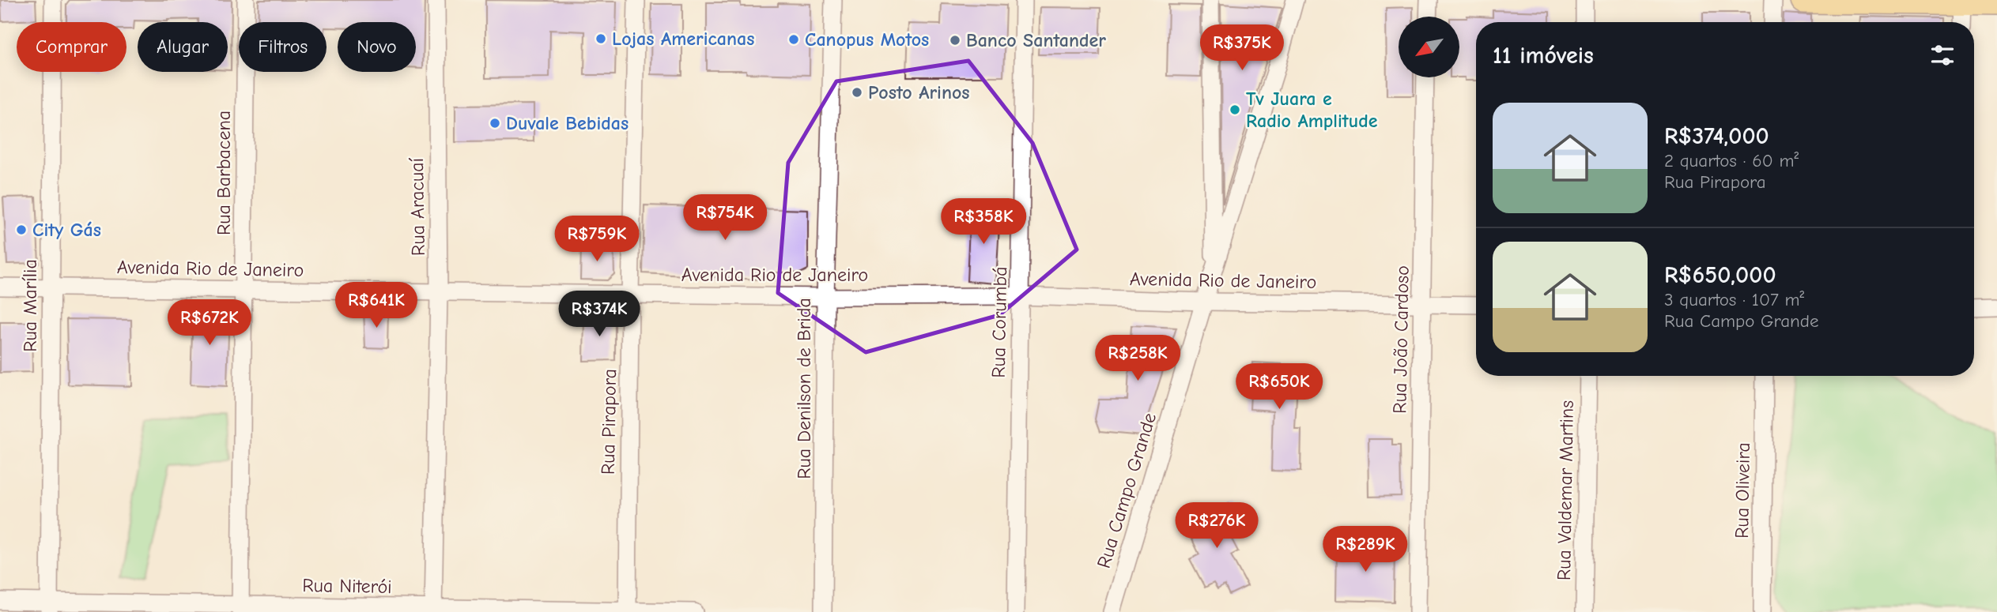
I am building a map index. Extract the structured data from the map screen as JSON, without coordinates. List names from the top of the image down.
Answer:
{
  "streets": {
    "street": [
      "Rua Barbacena",
      "Rua Aracuaí",
      "Avenida Rio de Janeiro",
      "Rua Marília",
      "Rua Corumbá",
      "Rua João Cardoso",
      "Rua Denilson de Brida",
      "Rua Pirapora",
      "Rua Campo Grande",
      "Rua Valdemar Martins",
      "Rua Oliveira",
      "Rua Niterói"
    ]
  },
  "crossings": [
    ["Rua Barbacena", "Avenida Rio de Janeiro"],
    ["Rua Barbacena", "Rua Niterói"],
    ["Rua Aracuaí", "Avenida Rio de Janeiro"],
    ["Rua Aracuaí", "Rua Niterói"],
    ["Avenida Rio de Janeiro", "Rua Marília"],
    ["Avenida Rio de Janeiro", "Rua Corumbá"],
    ["Avenida Rio de Janeiro", "Rua João Cardoso"],
    ["Avenida Rio de Janeiro", "Rua Denilson de Brida"],
    ["Avenida Rio de Janeiro", "Rua Pirapora"],
    ["Avenida Rio de Janeiro", "Rua Campo Grande"],
    ["Rua Marília", "Rua Niterói"],
    ["Rua Pirapora", "Rua Niterói"]
  ],
  "places": [
    "Lojas Americanas",
    "Canopus Motos",
    "Banco Santander",
    "Posto Arinos",
    "Tv Juara e Radio Amplitude",
    "Duvale Bebidas",
    "City Gás"
  ],
  "north": "bottom left",
  "page": {
    "chip": [
      "Comprar",
      "Alugar",
      "Filtros",
      "Novo"
    ],
    "heading": "11 imóveis",
    "price": [
      "R$375K",
      "R$754K",
      "R$358K",
      "R$759K",
      "R$641K",
      "R$374K",
      "R$672K",
      "R$258K",
      "R$650K",
      "R$276K",
      "R$289K"
    ],
    "list": [
      {
        "name": "R$374,000",
        "note": "2 quartos · 60 m² · Rua Pirapora"
      },
      {
        "name": "R$650,000",
        "note": "3 quartos · 107 m² · Rua Campo Grande"
      }
    ]
  }
}
